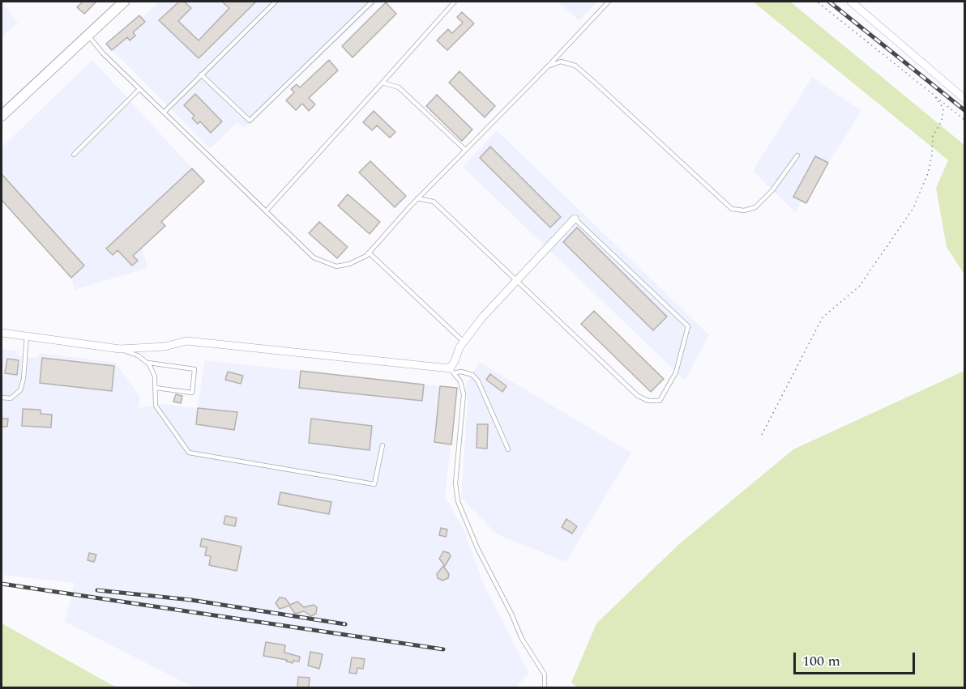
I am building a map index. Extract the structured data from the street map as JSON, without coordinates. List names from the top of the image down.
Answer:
{
  "scale_bar": "100 m"
}
